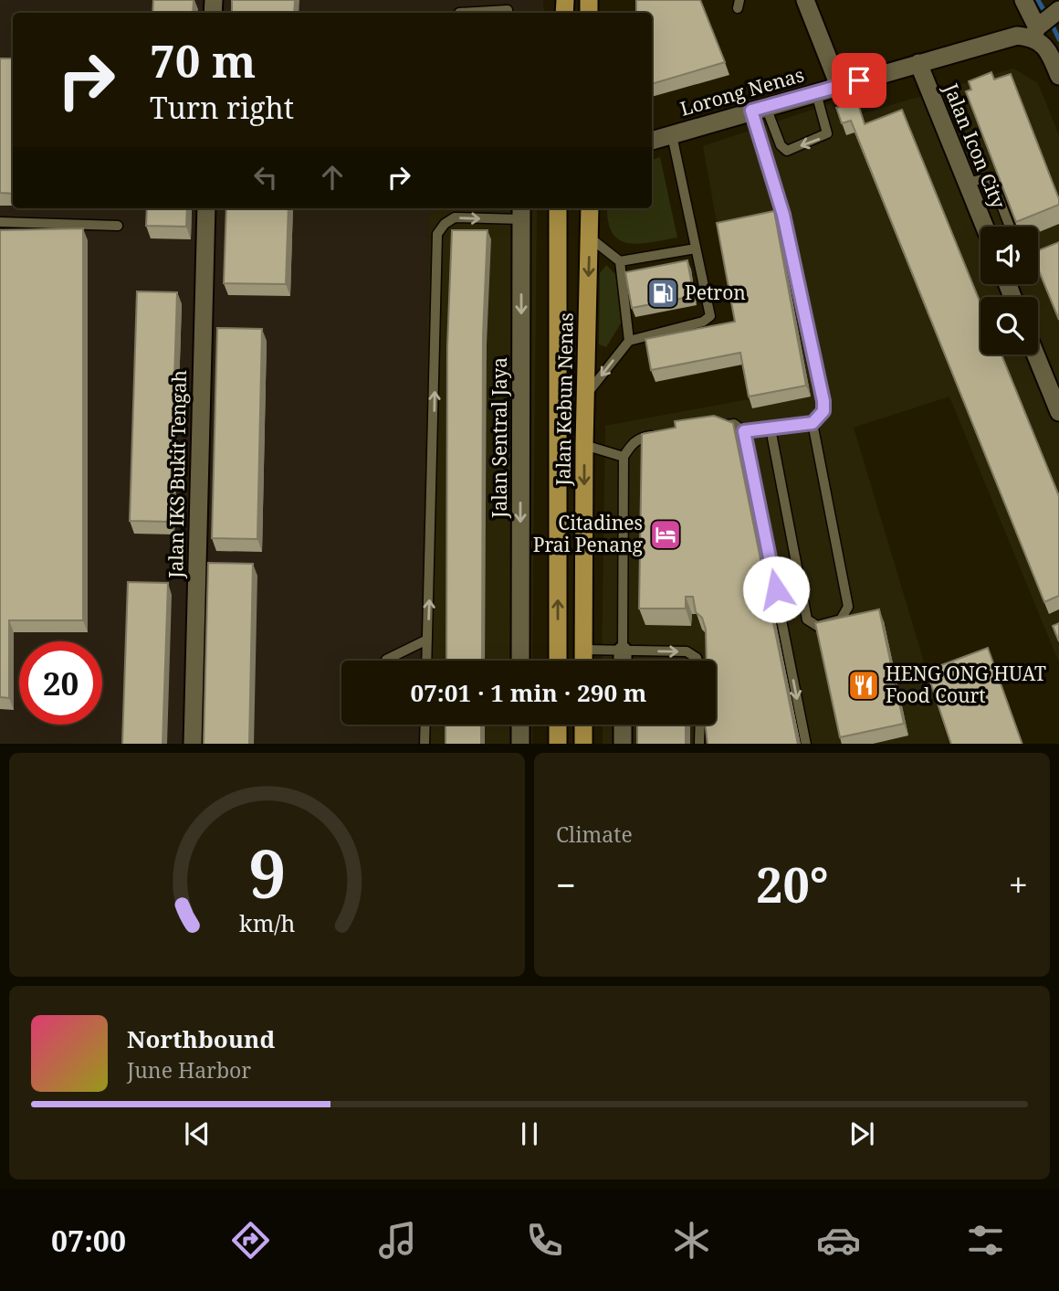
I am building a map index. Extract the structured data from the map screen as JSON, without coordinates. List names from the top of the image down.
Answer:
{
  "streets": {
    "main road": ["Jalan Kebun Nenas"],
    "street": [
      "Lorong Nenas",
      "Jalan Icon City",
      "Jalan Sentral Jaya",
      "Jalan IKS Bukit Tengah"
    ]
  },
  "crossings": [
    ["Lorong Nenas", "Jalan Icon City"]
  ],
  "one_way": ["Jalan Sentral Jaya"],
  "places": {
    "fuel station": ["Petron"],
    "hotel": ["Citadines Prai Penang"],
    "restaurant": ["HENG ONG HUAT Food Court"]
  },
  "page": {
    "turn": ["70 m", "Turn right"],
    "limit": "20",
    "trip": "07:01 · 1 min · 290 m",
    "tile": "Climate",
    "heat": ["−", "20°", "+"],
    "song": ["Northbound", "June Harbor"],
    "tabs": "07:00",
    "gauge": ["9", "km/h"]
  }
}
